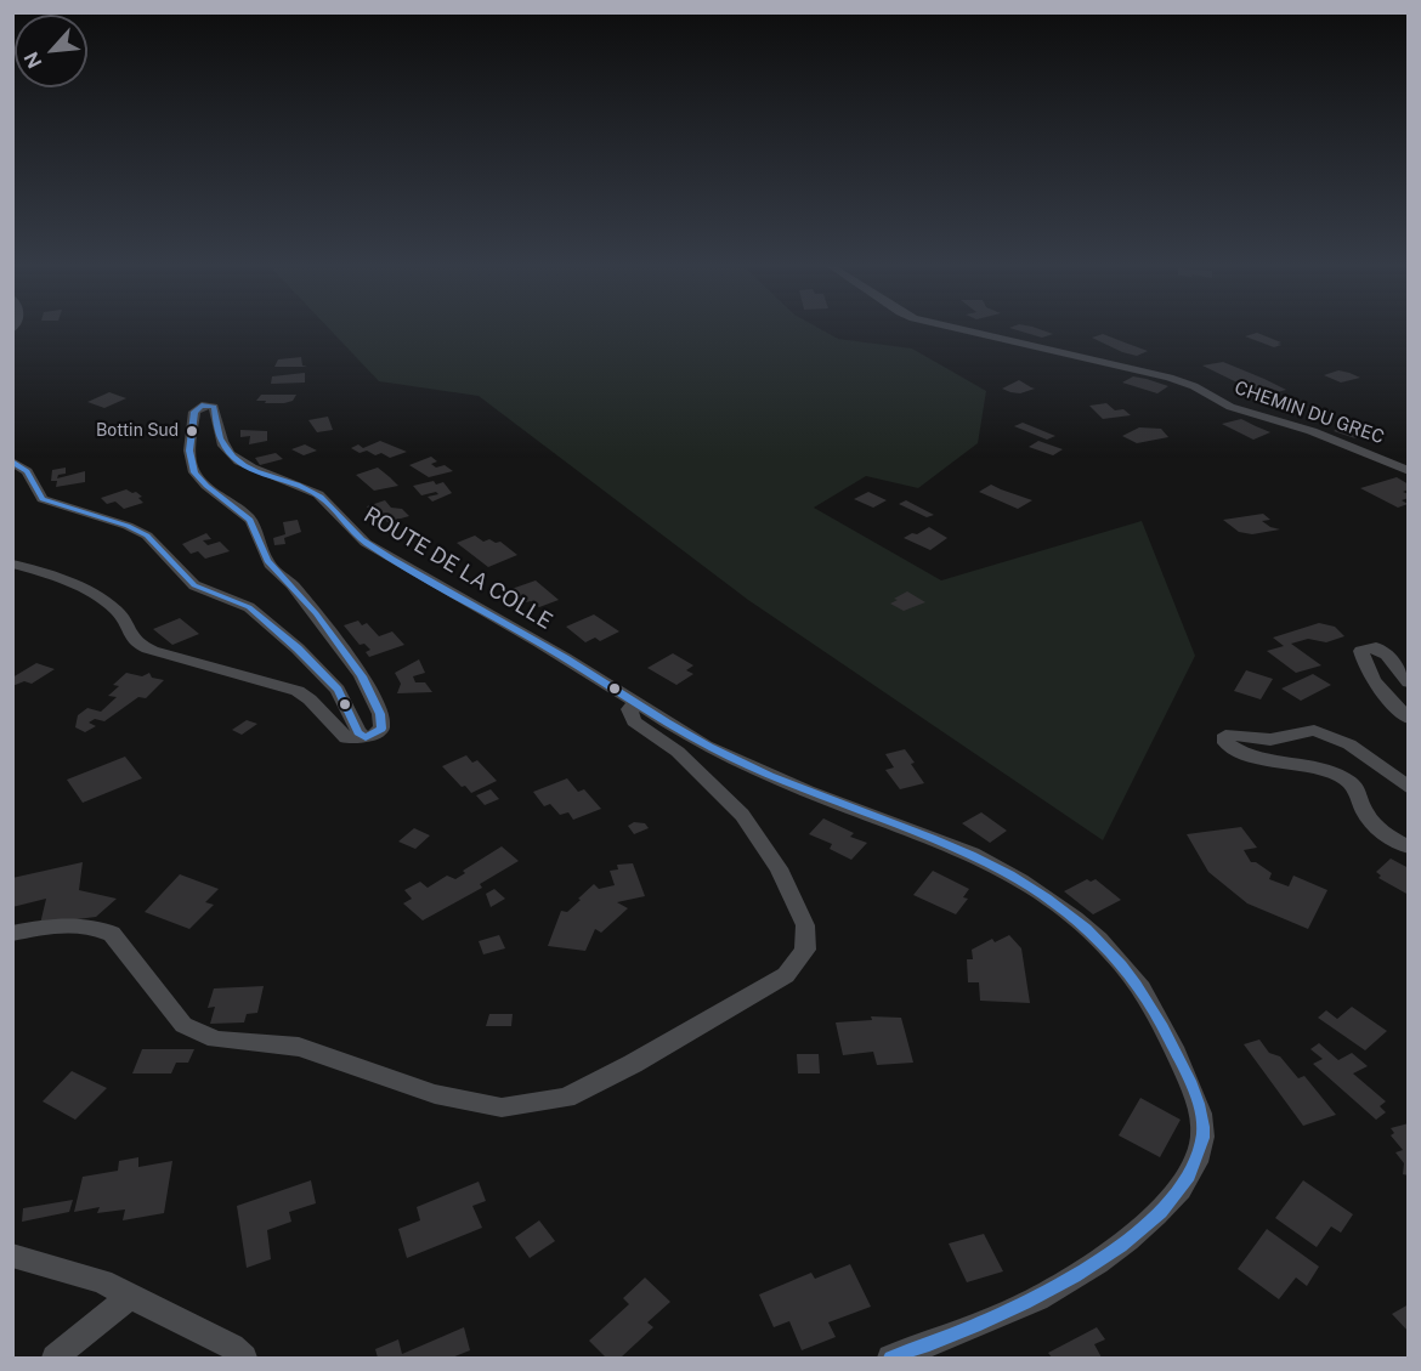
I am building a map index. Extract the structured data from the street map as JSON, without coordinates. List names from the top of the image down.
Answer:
{
  "streets": {
    "street": ["CHEMIN DU GREC", "ROUTE DE LA COLLE"]
  },
  "places": ["Bottin Sud"],
  "north": "bottom left"
}
